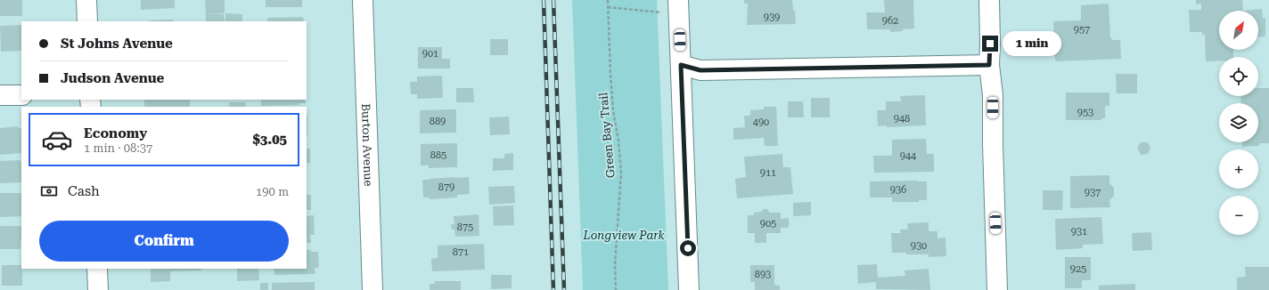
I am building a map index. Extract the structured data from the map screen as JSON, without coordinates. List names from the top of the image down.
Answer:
{
  "streets": {
    "street": ["Burton Avenue"],
    "path": ["Green Bay Trail"]
  },
  "parks": ["Longview Park"],
  "house_numbers": [
    "939",
    "962",
    "957",
    "901",
    "953",
    "948",
    "889",
    "490",
    "885",
    "944",
    "911",
    "879",
    "936",
    "937",
    "905",
    "875",
    "931",
    "930",
    "871",
    "925",
    "893"
  ],
  "north": "top right",
  "page": {
    "map_buttons": ["+", "−"],
    "banner": ["St Johns Avenue", "Judson Avenue"],
    "bubble": "1 min",
    "list": [
      {
        "name": "Economy",
        "note": "1 min · 08:37",
        "value": "$3.05"
      }
    ],
    "pay": ["Cash", "190 m"],
    "buttons": "Confirm"
  }
}
